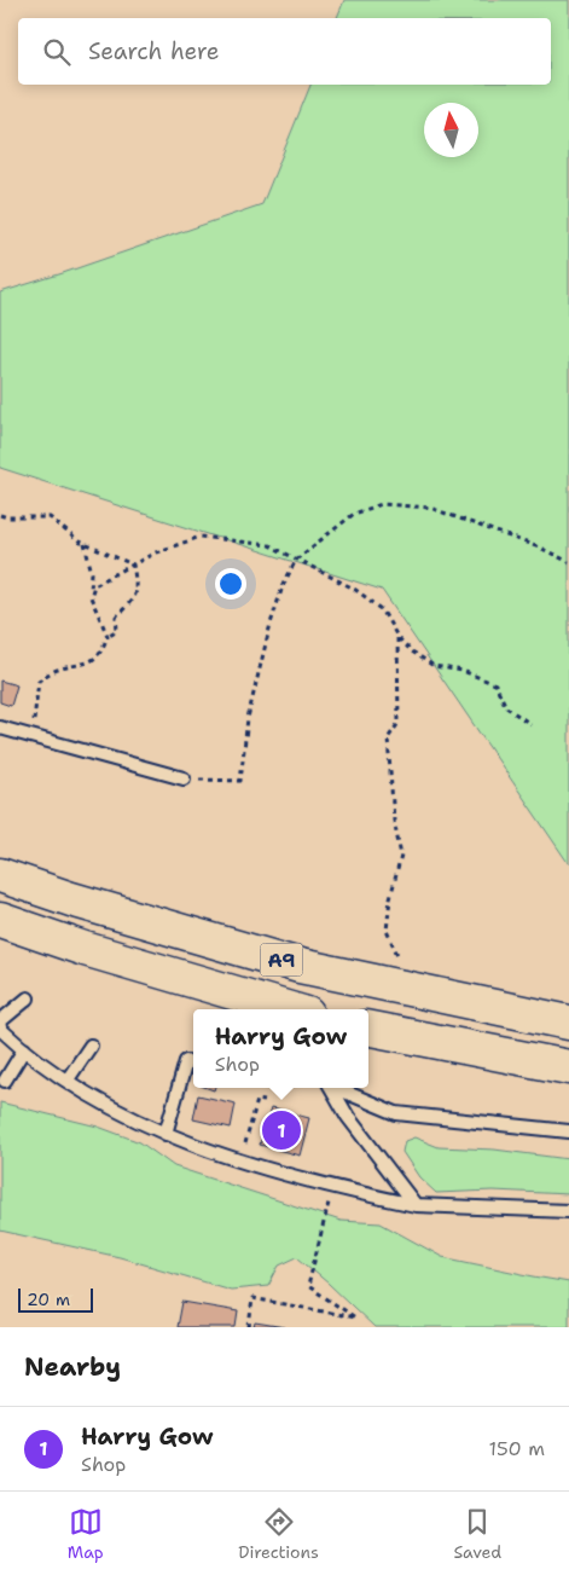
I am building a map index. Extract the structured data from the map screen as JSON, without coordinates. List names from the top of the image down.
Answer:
{
  "streets": {
    "highway": ["A9"]
  },
  "scale_bar": "20 m",
  "north": "top",
  "page": {
    "search": "Search here",
    "popup": ["Harry Gow", "Shop"],
    "pins": "1",
    "scale": "20 m",
    "heading": "Nearby",
    "list": [
      {
        "mark": "1",
        "name": "Harry Gow",
        "note": "Shop",
        "value": "150 m"
      }
    ],
    "nav": ["Map", "Directions", "Saved"]
  }
}
